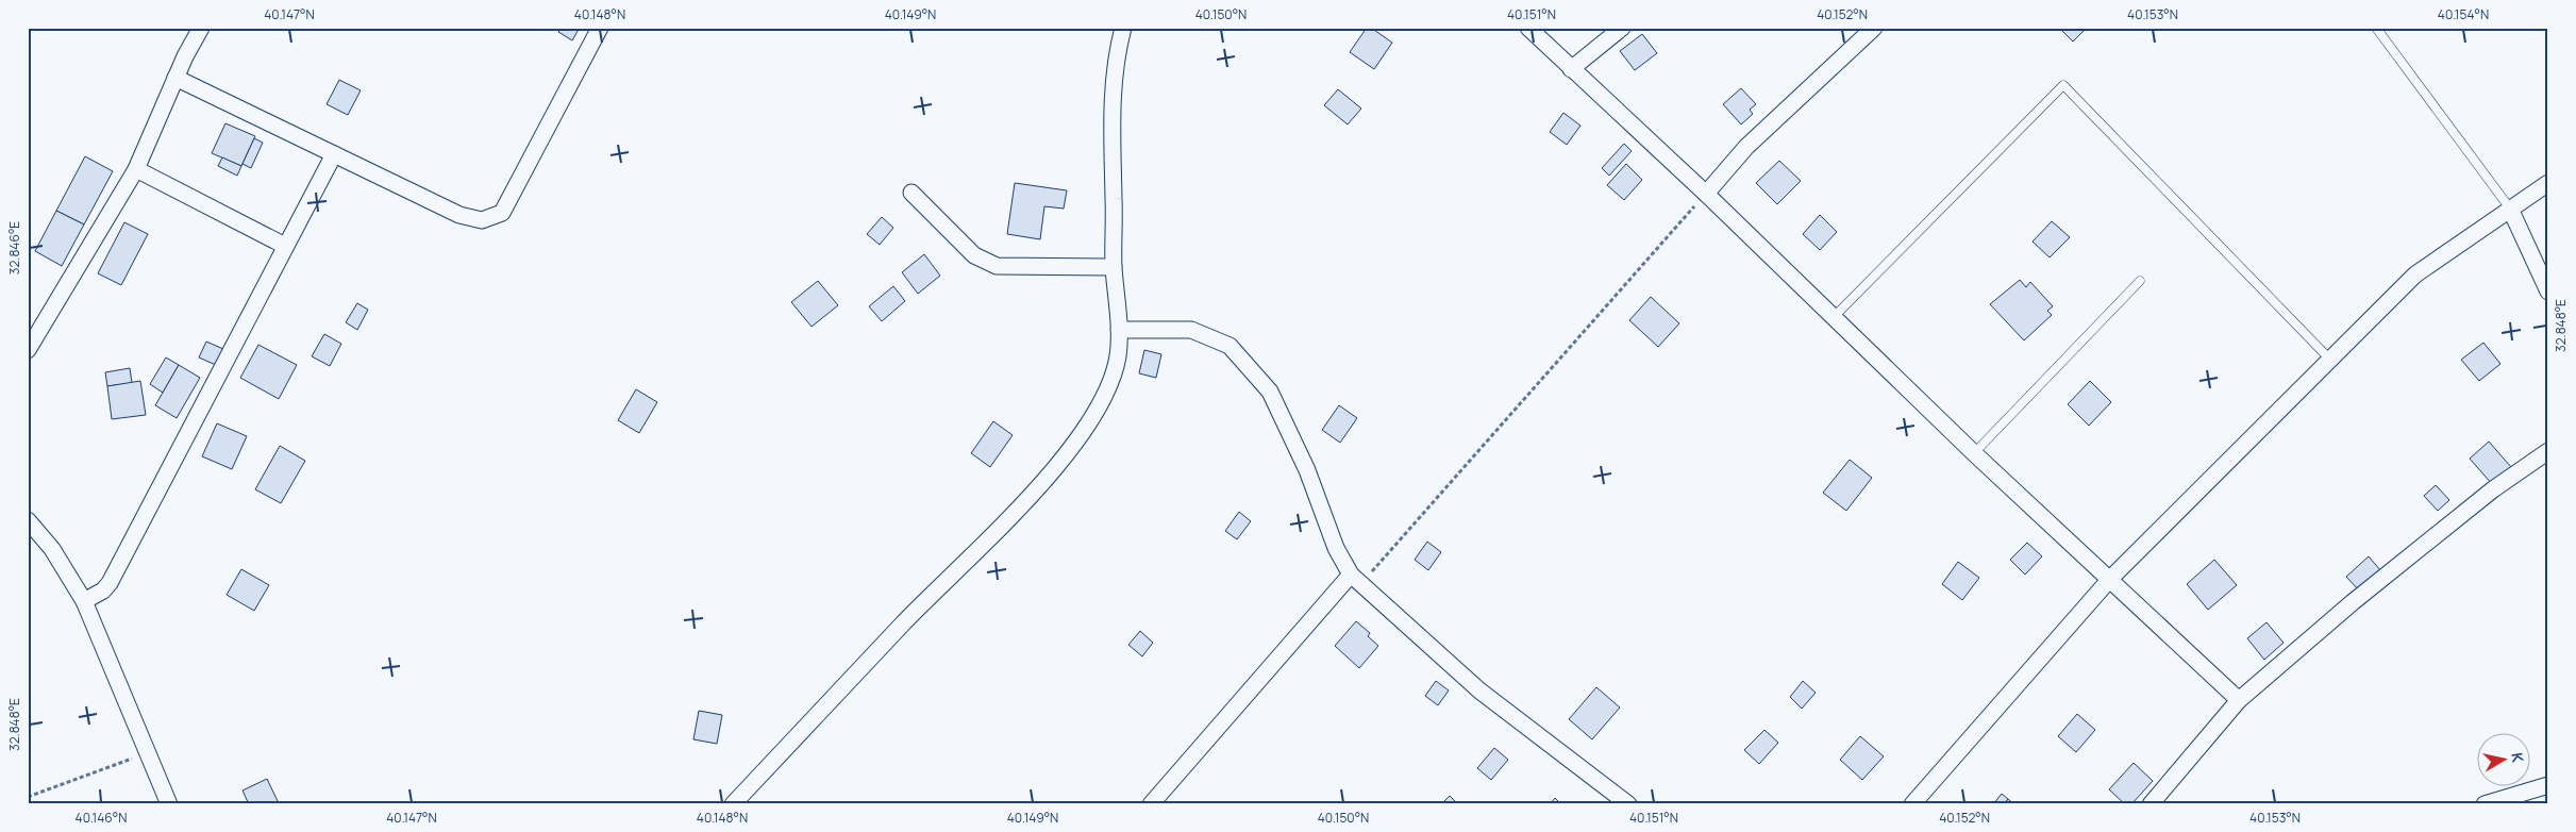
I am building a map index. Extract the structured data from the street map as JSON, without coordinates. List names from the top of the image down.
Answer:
{
  "north": "right",
  "coordinates": [
    "40.147°N",
    "40.148°N",
    "40.149°N",
    "40.150°N",
    "40.151°N",
    "40.152°N",
    "40.153°N",
    "40.154°N",
    "32.846°E",
    "32.848°E",
    "40.146°N"
  ]
}
